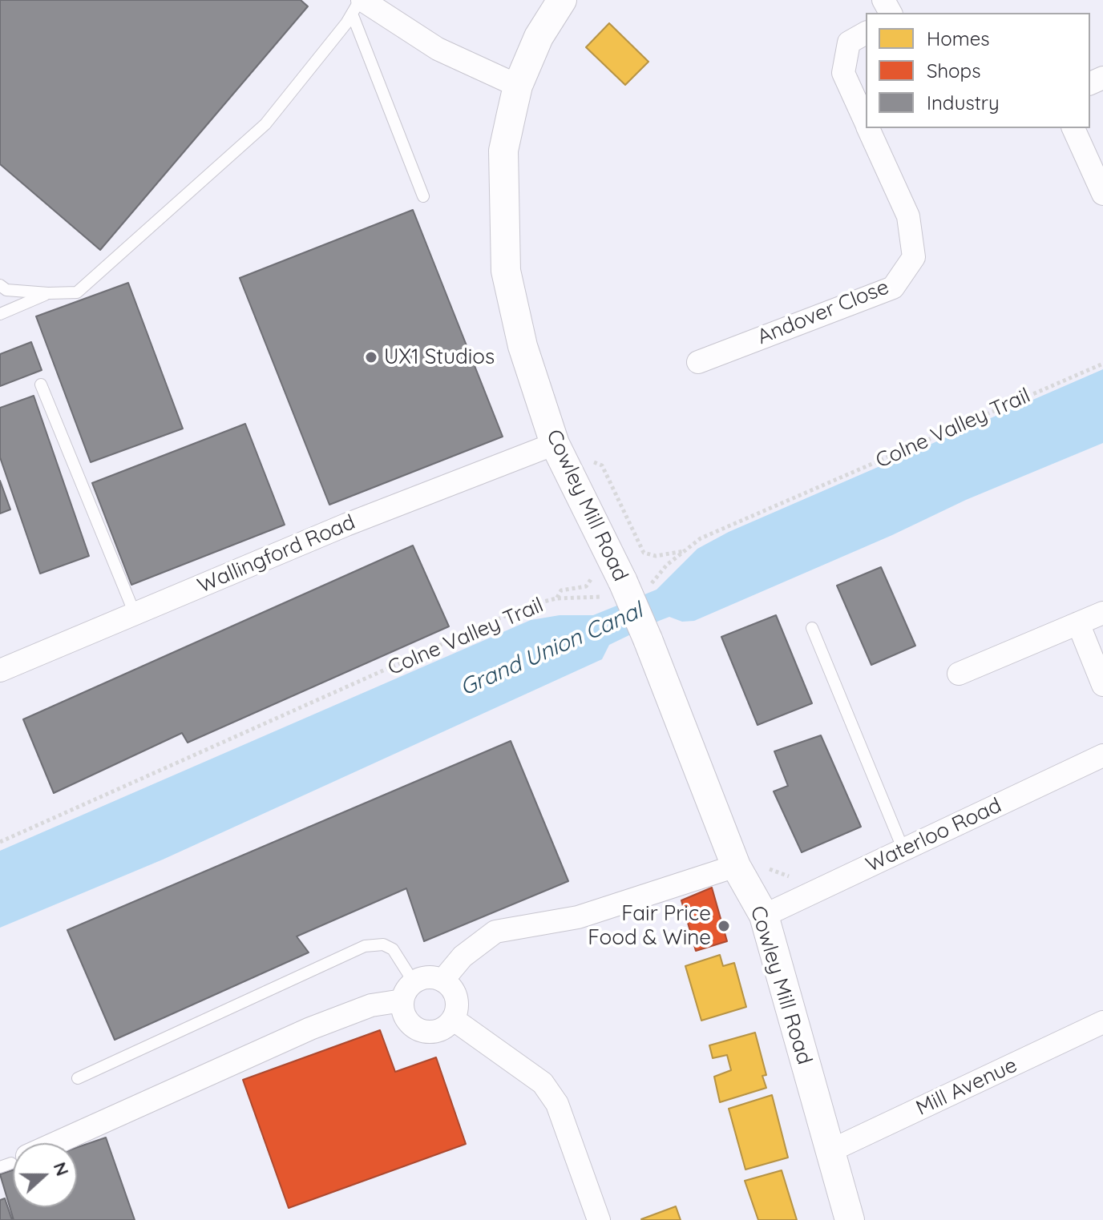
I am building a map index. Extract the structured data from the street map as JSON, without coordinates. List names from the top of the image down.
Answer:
{
  "streets": {
    "street": [
      "Andover Close",
      "Cowley Mill Road",
      "Wallingford Road",
      "Waterloo Road",
      "Mill Avenue"
    ],
    "path": ["Colne Valley Trail"]
  },
  "crossings": [
    ["Colne Valley Trail", "Cowley Mill Road"],
    ["Cowley Mill Road", "Wallingford Road"],
    ["Cowley Mill Road", "Waterloo Road"],
    ["Cowley Mill Road", "Mill Avenue"]
  ],
  "water": ["Grand Union Canal"],
  "places": ["UX1 Studios", "Fair Price Food & Wine"],
  "legend": ["Homes", "Shops", "Industry"],
  "north": "right"
}
